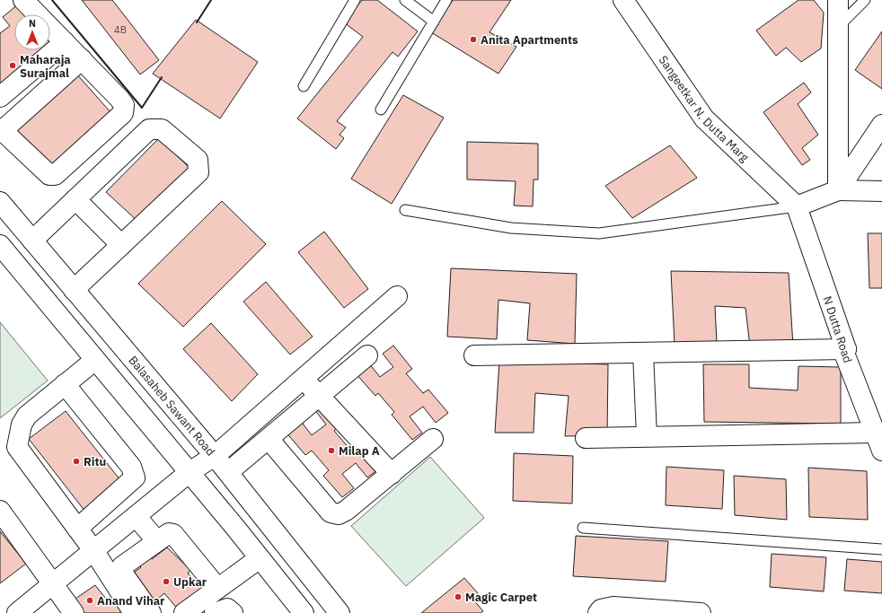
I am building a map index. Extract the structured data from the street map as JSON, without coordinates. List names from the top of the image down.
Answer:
{
  "streets": {
    "street": ["Sangeetkar N. Dutta Marg", "N Dutta Road", "Balasaheb Sawant Road"]
  },
  "crossings": [
    ["Sangeetkar N. Dutta Marg", "N Dutta Road"]
  ],
  "places": [
    "Anita Apartments",
    "Maharaja Surajmal",
    "Milap A",
    "Ritu",
    "Upkar",
    "Magic Carpet",
    "Anand Vihar"
  ],
  "house_numbers": ["4B"],
  "north": "top"
}
